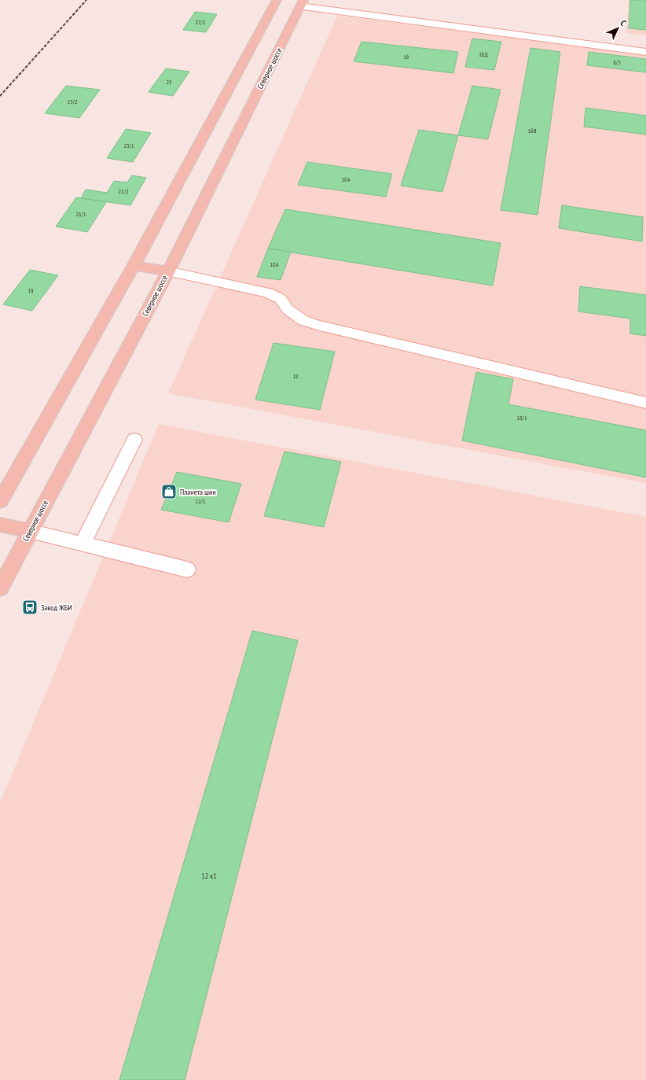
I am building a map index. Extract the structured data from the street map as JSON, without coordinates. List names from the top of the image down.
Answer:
{
  "streets": {
    "main road": ["Северное шоссе"]
  },
  "places": {
    "shop": ["Планета шин"],
    "bus stop": ["Завод ЖБИ"]
  },
  "house_numbers": [
    "27/1",
    "16Д",
    "16",
    "8/3",
    "25",
    "23/2",
    "16В",
    "23/1",
    "16А",
    "21/2",
    "21/1",
    "18А",
    "19",
    "18",
    "18/1",
    "12/1",
    "12 к1"
  ],
  "north": "top right"
}
